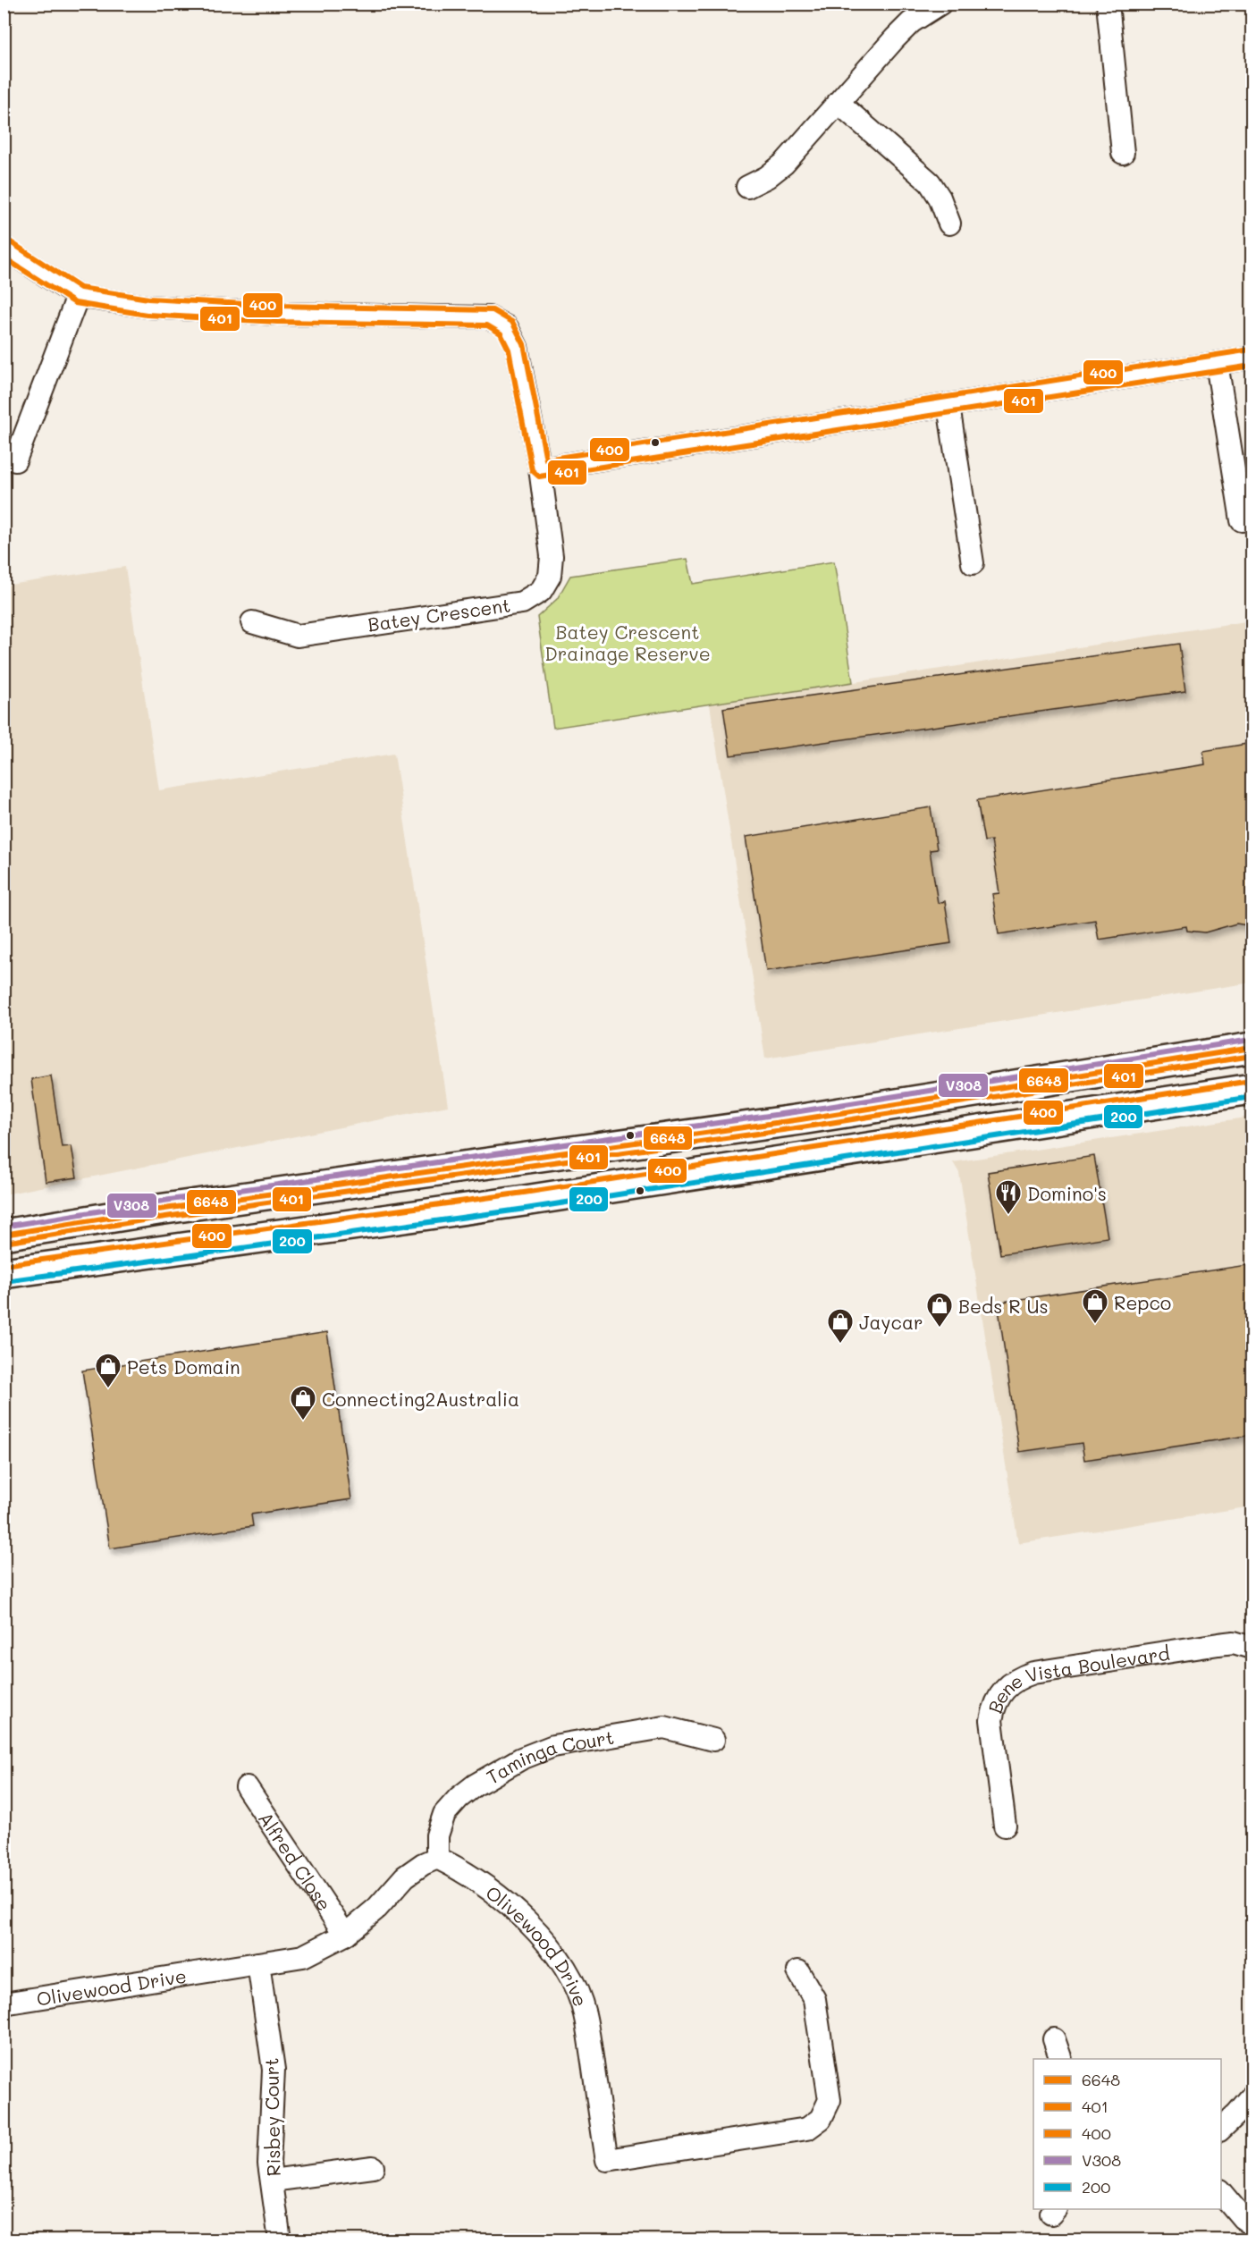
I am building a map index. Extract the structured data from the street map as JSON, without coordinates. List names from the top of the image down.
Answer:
{
  "streets": {
    "street": [
      "Batey Crescent",
      "Bene Vista Boulevard",
      "Taminga Court",
      "Alfred Close",
      "Olivewood Drive",
      "Risbey Court"
    ]
  },
  "crossings": [
    ["Taminga Court", "Olivewood Drive"],
    ["Alfred Close", "Olivewood Drive"],
    ["Olivewood Drive", "Risbey Court"]
  ],
  "parks": ["Batey Crescent Drainage Reserve"],
  "places": {
    "restaurant": ["Domino's"],
    "shop": [
      "Repco",
      "Beds R Us",
      "Jaycar",
      "Pets Domain",
      "Connecting2Australia"
    ]
  },
  "lines": [
    "transit line 400",
    "transit line 401",
    "transit line V308",
    "transit line 6648",
    "transit line 200"
  ],
  "legend": [
    "6648",
    "401",
    "400",
    "V308",
    "200"
  ]
}
